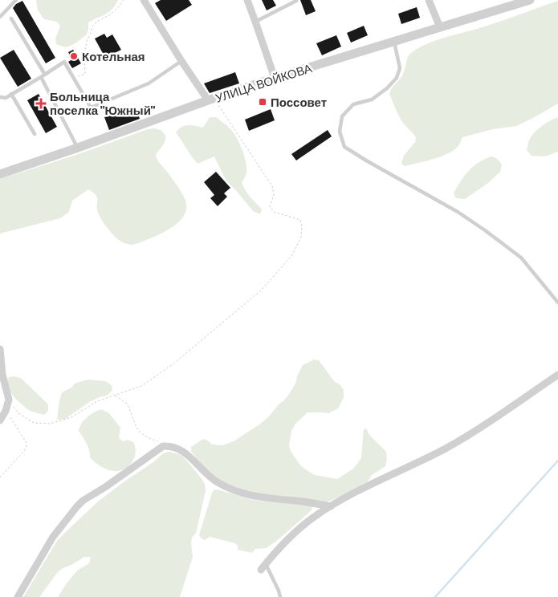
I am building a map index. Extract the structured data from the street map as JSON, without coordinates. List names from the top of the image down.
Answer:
{
  "streets": {
    "street": ["УЛИЦА ВОЙКОВА"]
  },
  "places": {
    "other": ["Котельная"],
    "transit": ["Поссовет"],
    "health": ["Больница поселка \"Южный\""]
  }
}
